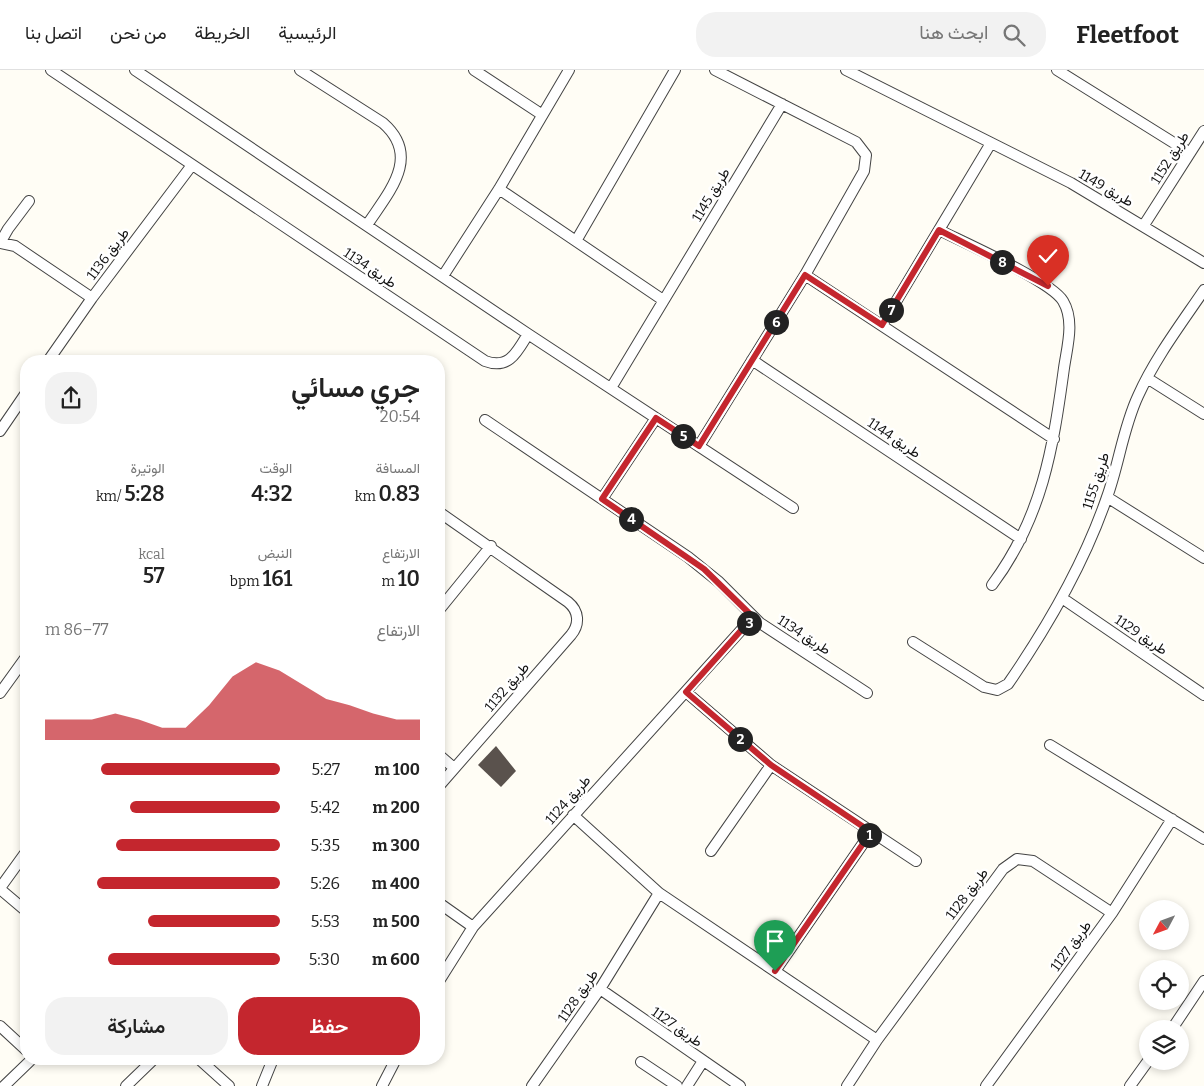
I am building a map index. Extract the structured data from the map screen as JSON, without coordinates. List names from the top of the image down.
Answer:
{
  "streets": {
    "street": [
      "طريق 1152",
      "طريق 1149",
      "طريق 1145",
      "طريق 1136",
      "طريق 1134",
      "طريق 1144",
      "طريق 1155",
      "طريق 1129",
      "طريق 1132",
      "طريق 1124",
      "طريق 1128",
      "طريق 1127"
    ]
  },
  "crossings": [
    ["طريق 1152", "طريق 1149"],
    ["طريق 1136", "طريق 1134"],
    ["طريق 1134", "طريق 1124"],
    ["طريق 1155", "طريق 1129"],
    ["طريق 1128", "طريق 1127"]
  ],
  "north": "bottom left",
  "page": {
    "header": "Fleetfoot",
    "search": "ابحث هنا",
    "nav": [
      "الرئيسية",
      "الخريطة",
      "من نحن",
      "اتصل بنا"
    ],
    "pins": [
      "8",
      "7",
      "6",
      "5",
      "4",
      "3",
      "2",
      "1"
    ],
    "heading": ["جري مسائي", "20:54"],
    "stats": [
      ["المسافة", "0.83 km"],
      ["الوقت", "4:32"],
      ["الوتيرة", "5:28 /km"],
      ["الارتفاع", "10 m"],
      ["النبض", "161 bpm"],
      ["kcal", "57"]
    ],
    "chart": ["الارتفاع", "77–86 m"],
    "list": [
      {
        "name": "100 m",
        "note": "5:27"
      },
      {
        "name": "200 m",
        "note": "5:42"
      },
      {
        "name": "300 m",
        "note": "5:35"
      },
      {
        "name": "400 m",
        "note": "5:26"
      },
      {
        "name": "500 m",
        "note": "5:53"
      },
      {
        "name": "600 m",
        "note": "5:30"
      }
    ],
    "buttons": ["حفظ", "مشاركة"]
  }
}
